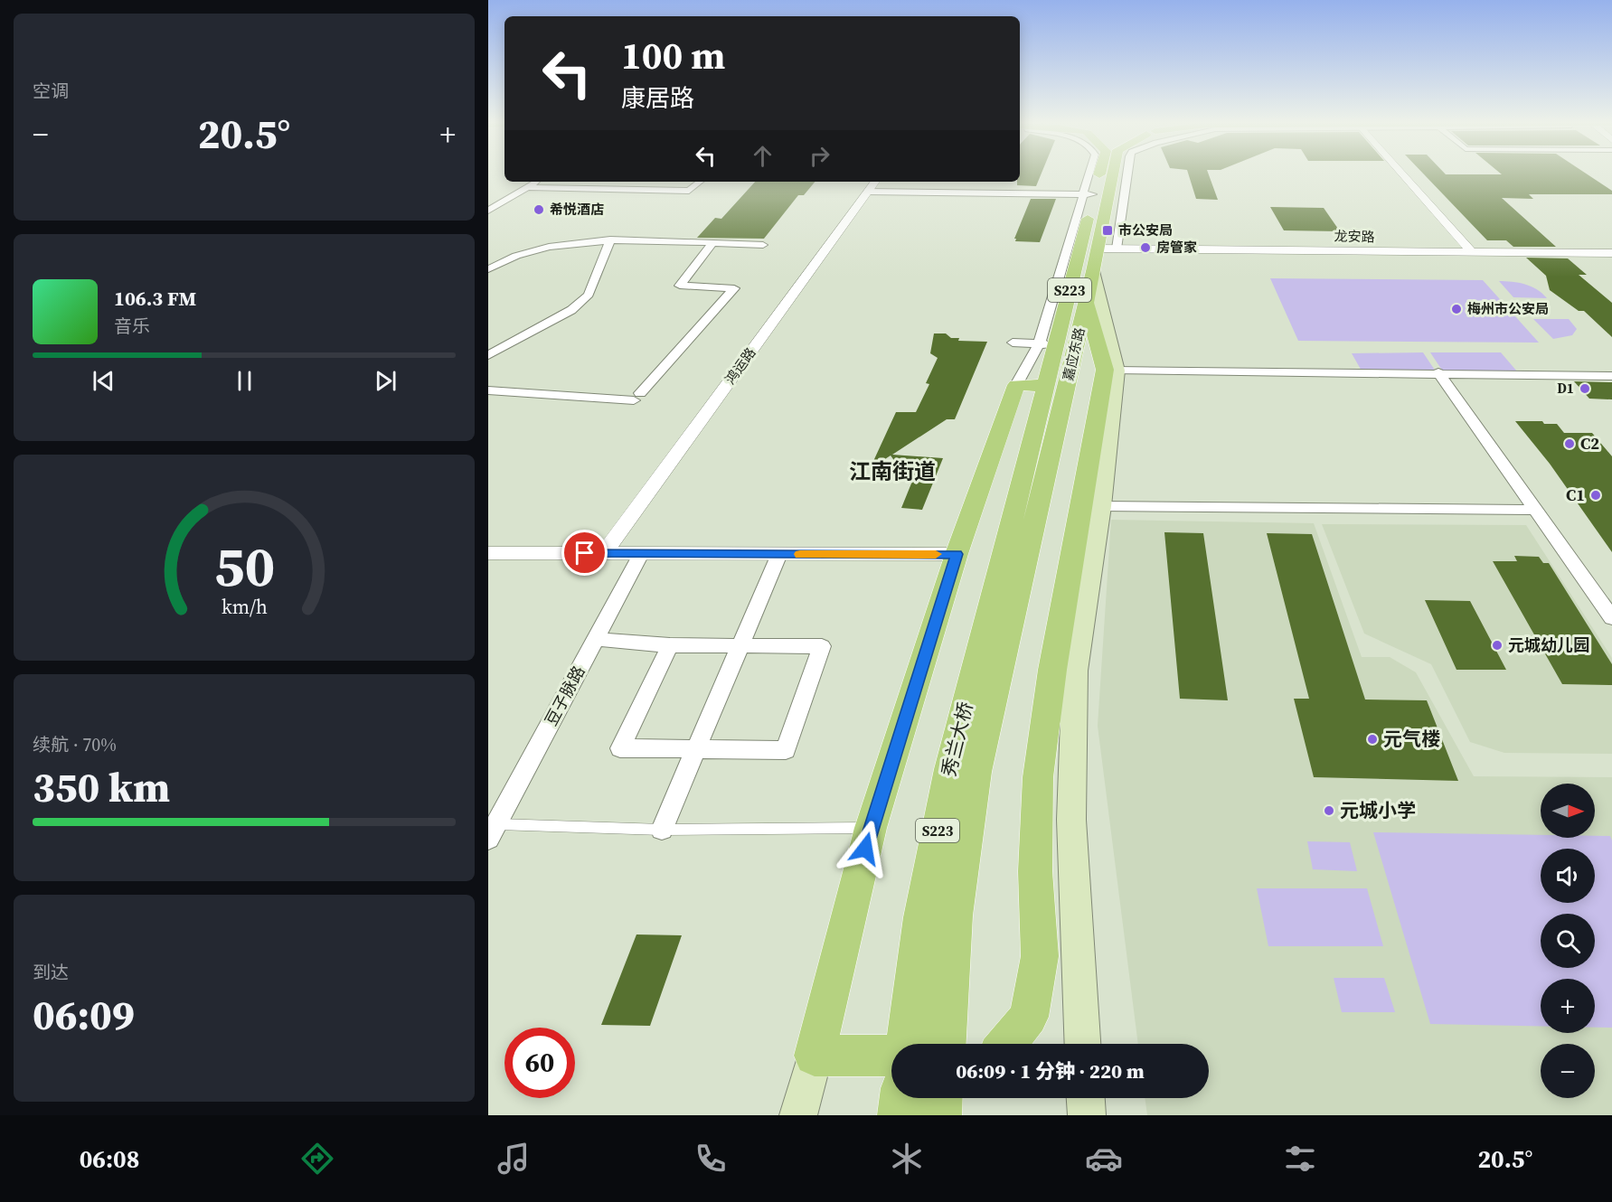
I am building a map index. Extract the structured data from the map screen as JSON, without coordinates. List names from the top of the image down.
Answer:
{
  "streets": {
    "main road": ["S223", "嘉应东路", "秀兰大桥"],
    "street": ["龙安路", "鸿运路", "豆子脉路"]
  },
  "crossings": [
    ["龙安路", "嘉应东路"],
    ["嘉应东路", "秀兰大桥"]
  ],
  "districts": ["江南街道"],
  "places": {
    "other": [
      "希悦酒店",
      "房管家",
      "梅州市公安局",
      "D1",
      "C2",
      "C1",
      "元城幼儿园",
      "元气楼",
      "元城小学"
    ],
    "transit": ["市公安局"]
  },
  "north": "right",
  "page": {
    "tile": [
      "空调",
      ["续航 · 70%", "350 km"],
      ["到达", "06:09"]
    ],
    "turn": ["100 m", "康居路"],
    "heat": ["−", "20.5°", "+"],
    "song": ["106.3 FM", "音乐"],
    "map_buttons": ["+", "−"],
    "limit": "60",
    "trip": "06:09 · 1 分钟 · 220 m",
    "tabs": ["06:08", "20.5°"],
    "gauge": ["50", "km/h"]
  }
}
